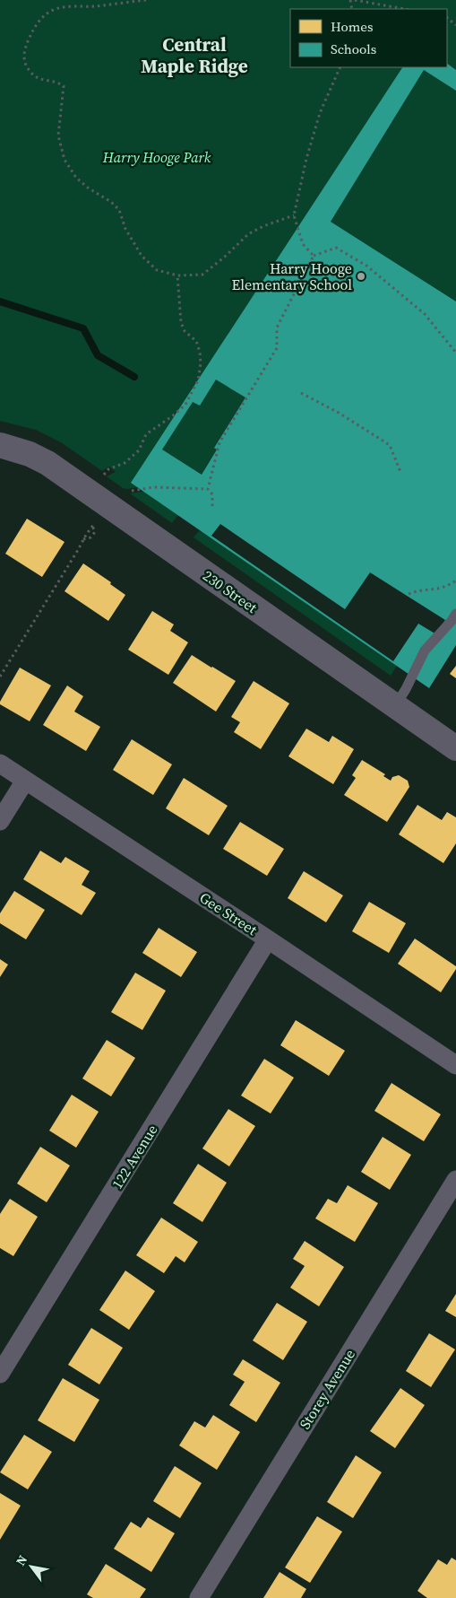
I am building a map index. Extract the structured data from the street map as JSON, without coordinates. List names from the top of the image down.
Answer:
{
  "streets": {
    "street": [
      "230 Street",
      "Gee Street",
      "122 Avenue",
      "Storey Avenue"
    ]
  },
  "crossings": [
    ["Gee Street", "122 Avenue"]
  ],
  "districts": ["Central Maple Ridge"],
  "parks": ["Harry Hooge Park"],
  "places": ["Harry Hooge Elementary School"],
  "legend": ["Homes", "Schools"],
  "north": "top left"
}
